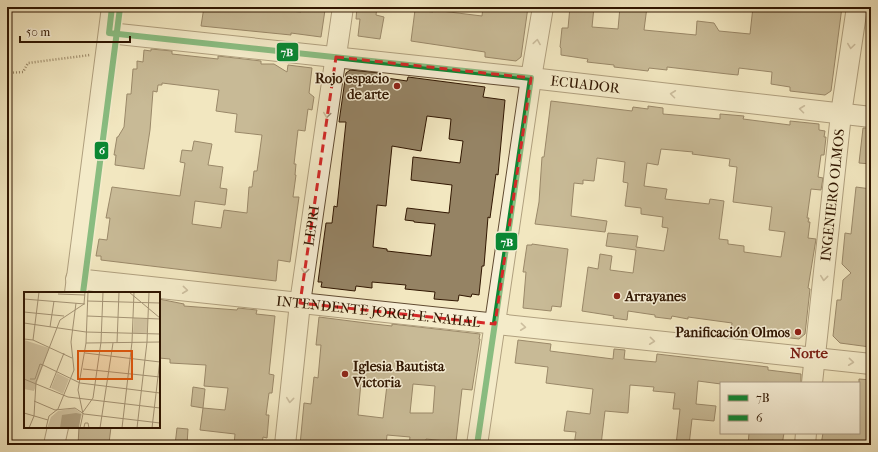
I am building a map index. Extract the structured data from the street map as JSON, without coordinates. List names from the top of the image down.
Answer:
{
  "streets": {
    "street": [
      "ECUADOR",
      "INGENIERO OLMOS",
      "LEPRI",
      "INTENDENTE JORGE E. NAHAL"
    ]
  },
  "crossings": [
    ["ECUADOR", "INGENIERO OLMOS"],
    ["ECUADOR", "LEPRI"],
    ["INGENIERO OLMOS", "INTENDENTE JORGE E. NAHAL"],
    ["LEPRI", "INTENDENTE JORGE E. NAHAL"]
  ],
  "one_way": [
    "ECUADOR",
    "INGENIERO OLMOS",
    "LEPRI",
    "INTENDENTE JORGE E. NAHAL"
  ],
  "districts": ["Norte"],
  "places": [
    "Rojo espacio de arte",
    "Arrayanes",
    "Panificación Olmos",
    "Iglesia Bautista Victoria"
  ],
  "lines": ["transit line 7B", "transit line 6"],
  "legend": ["7B", "6"],
  "scale_bar": "50 m"
}
